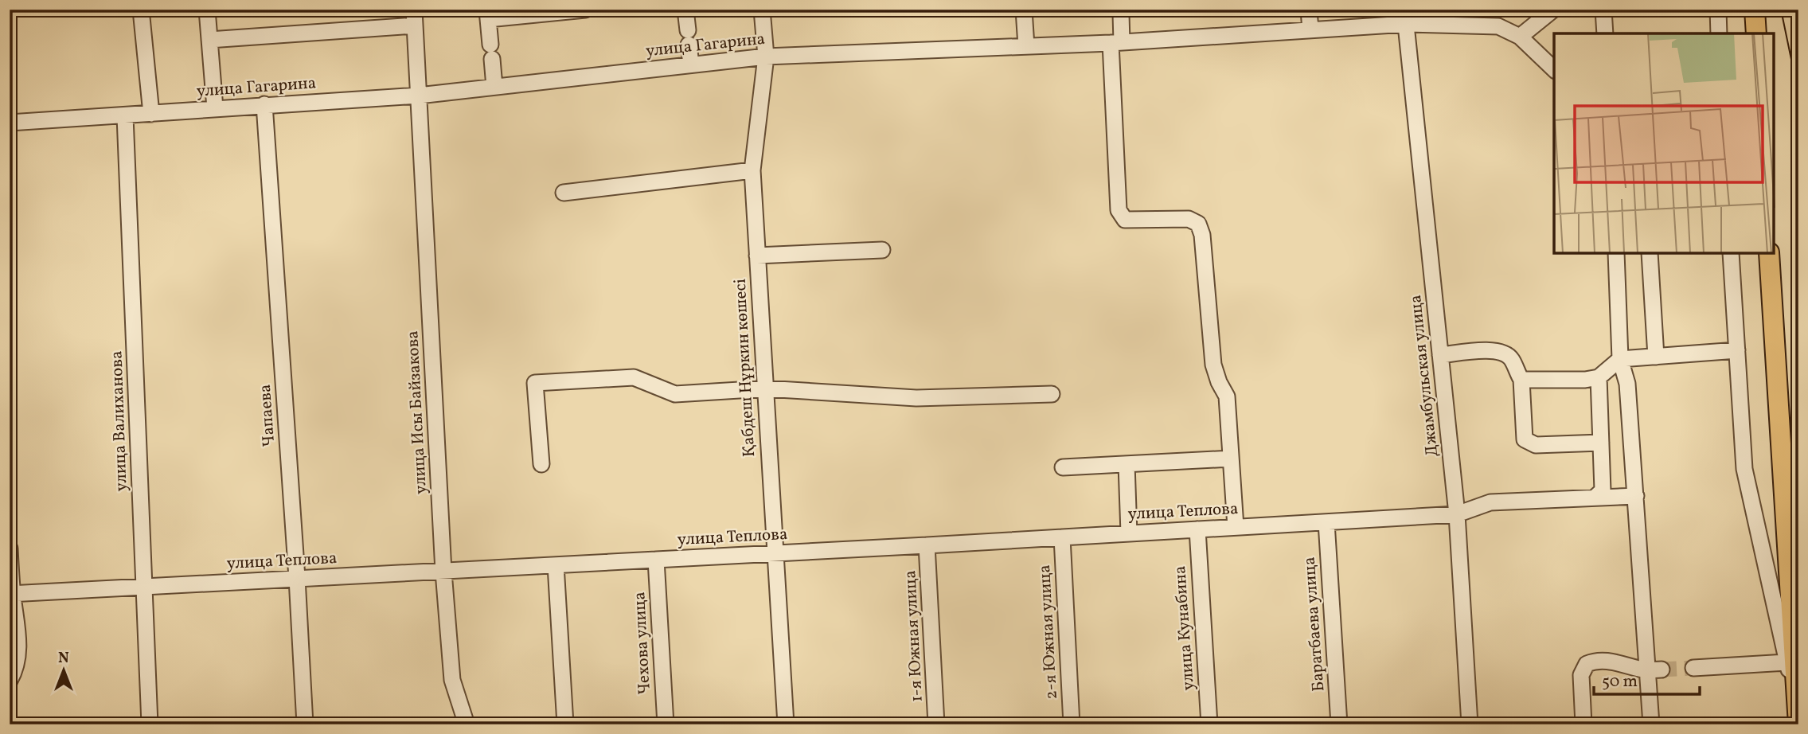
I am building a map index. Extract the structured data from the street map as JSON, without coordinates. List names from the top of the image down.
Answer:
{
  "streets": {
    "street": [
      "улица Гагарина",
      "Қабдеш Нұркин көшесі",
      "Джамбульская улица",
      "улица Исы Байзакова",
      "Чапаева",
      "улица Валиханова",
      "улица Теплова",
      "Баратбаева улица",
      "улица Кунабина",
      "2-я Южная улица",
      "1-я Южная улица",
      "Чехова улица"
    ]
  },
  "crossings": [
    ["улица Гагарина", "Қабдеш Нұркин көшесі"],
    ["улица Гагарина", "Джамбульская улица"],
    ["улица Гагарина", "улица Исы Байзакова"],
    ["улица Гагарина", "Чапаева"],
    ["улица Гагарина", "улица Валиханова"],
    ["Қабдеш Нұркин көшесі", "улица Теплова"],
    ["Джамбульская улица", "улица Теплова"],
    ["улица Исы Байзакова", "улица Теплова"],
    ["Чапаева", "улица Теплова"],
    ["улица Валиханова", "улица Теплова"],
    ["улица Теплова", "Баратбаева улица"],
    ["улица Теплова", "улица Кунабина"],
    ["улица Теплова", "2-я Южная улица"],
    ["улица Теплова", "1-я Южная улица"],
    ["улица Теплова", "Чехова улица"]
  ],
  "scale_bar": "50 m",
  "north": "top"
}
